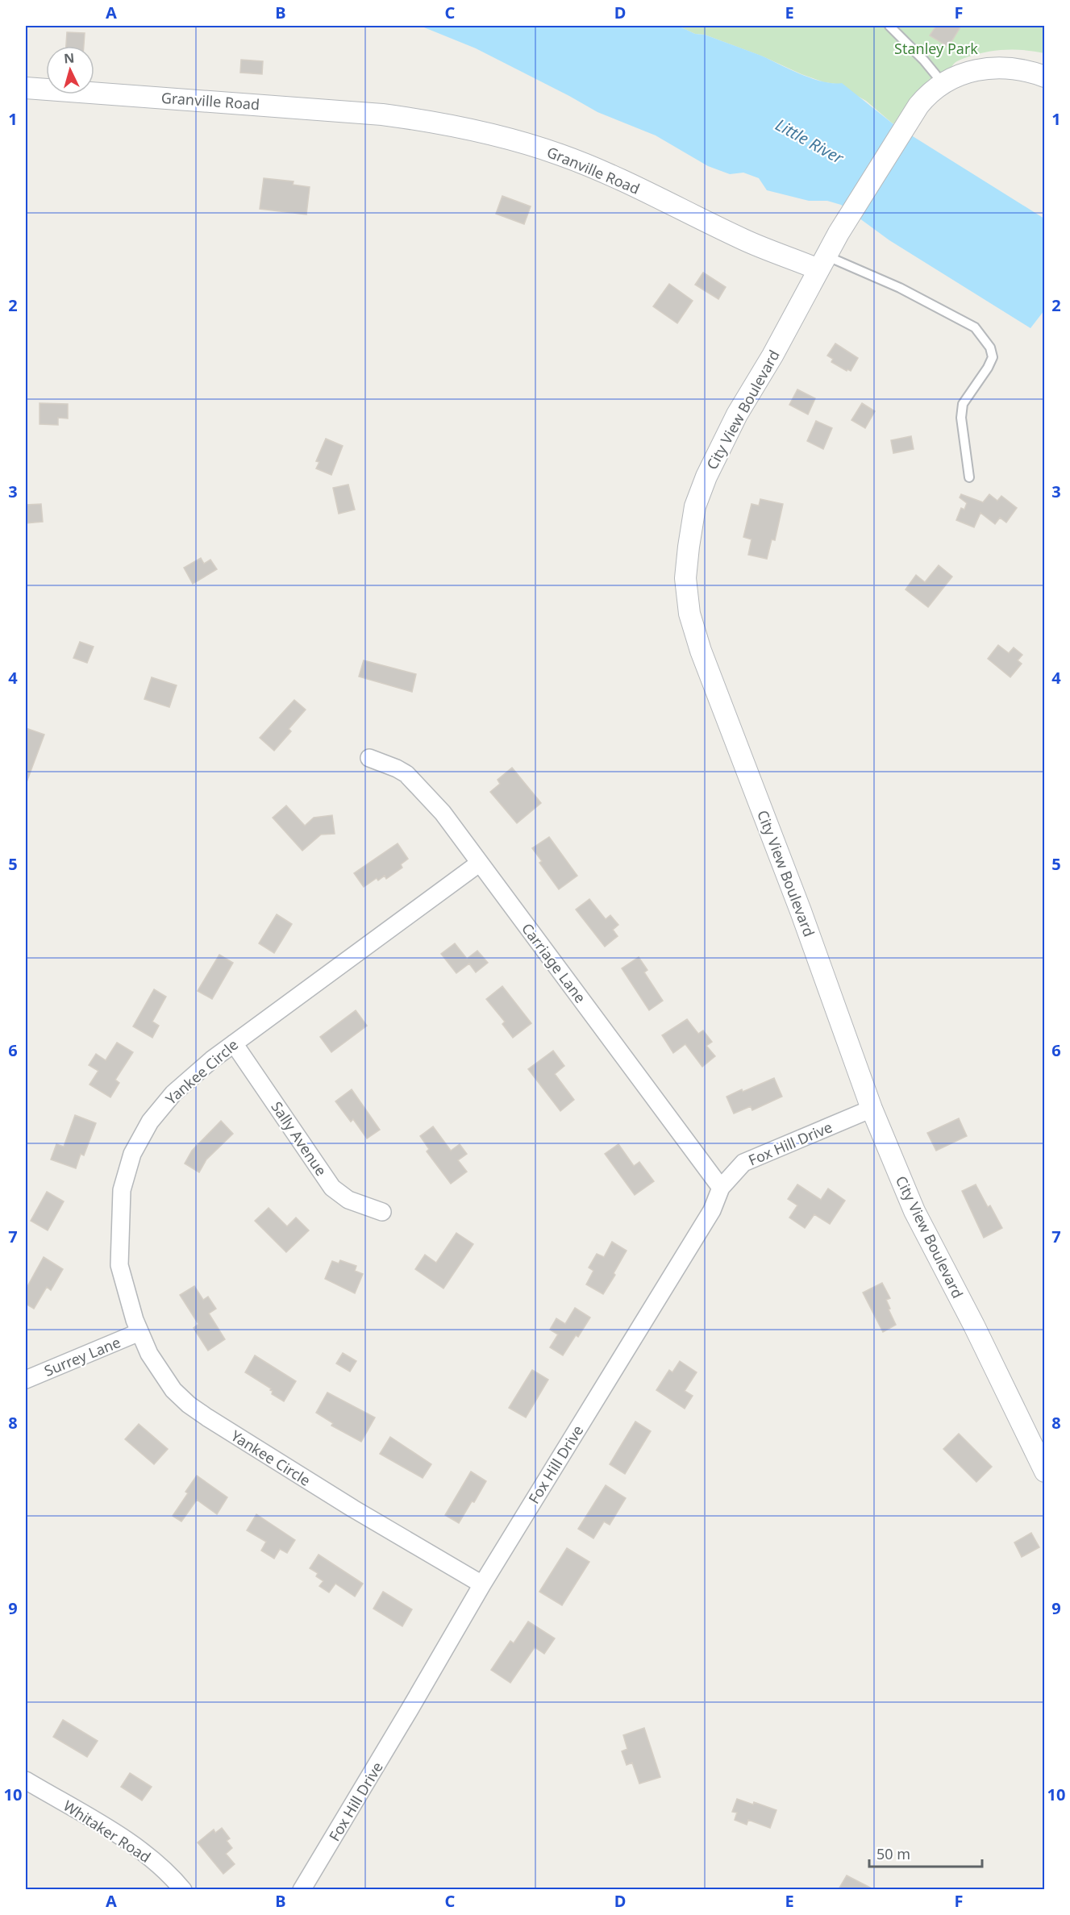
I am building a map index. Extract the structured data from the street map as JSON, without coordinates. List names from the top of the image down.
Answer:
{
  "streets": {
    "street": [
      "Granville Road",
      "City View Boulevard",
      "Carriage Lane",
      "Yankee Circle",
      "Sally Avenue",
      "Fox Hill Drive",
      "Surrey Lane",
      "Whitaker Road"
    ]
  },
  "crossings": [
    ["Granville Road", "City View Boulevard"],
    ["City View Boulevard", "Fox Hill Drive"],
    ["Carriage Lane", "Yankee Circle"],
    ["Carriage Lane", "Fox Hill Drive"],
    ["Yankee Circle", "Sally Avenue"],
    ["Yankee Circle", "Fox Hill Drive"],
    ["Yankee Circle", "Surrey Lane"]
  ],
  "water": ["Little River"],
  "parks": ["Stanley Park"],
  "scale_bar": "50 m",
  "north": "top",
  "grid": {
    "columns": [
      "A",
      "B",
      "C",
      "D",
      "E",
      "F"
    ],
    "rows": [
      "1",
      "2",
      "3",
      "4",
      "5",
      "6",
      "7",
      "8",
      "9",
      "10"
    ]
  }
}
